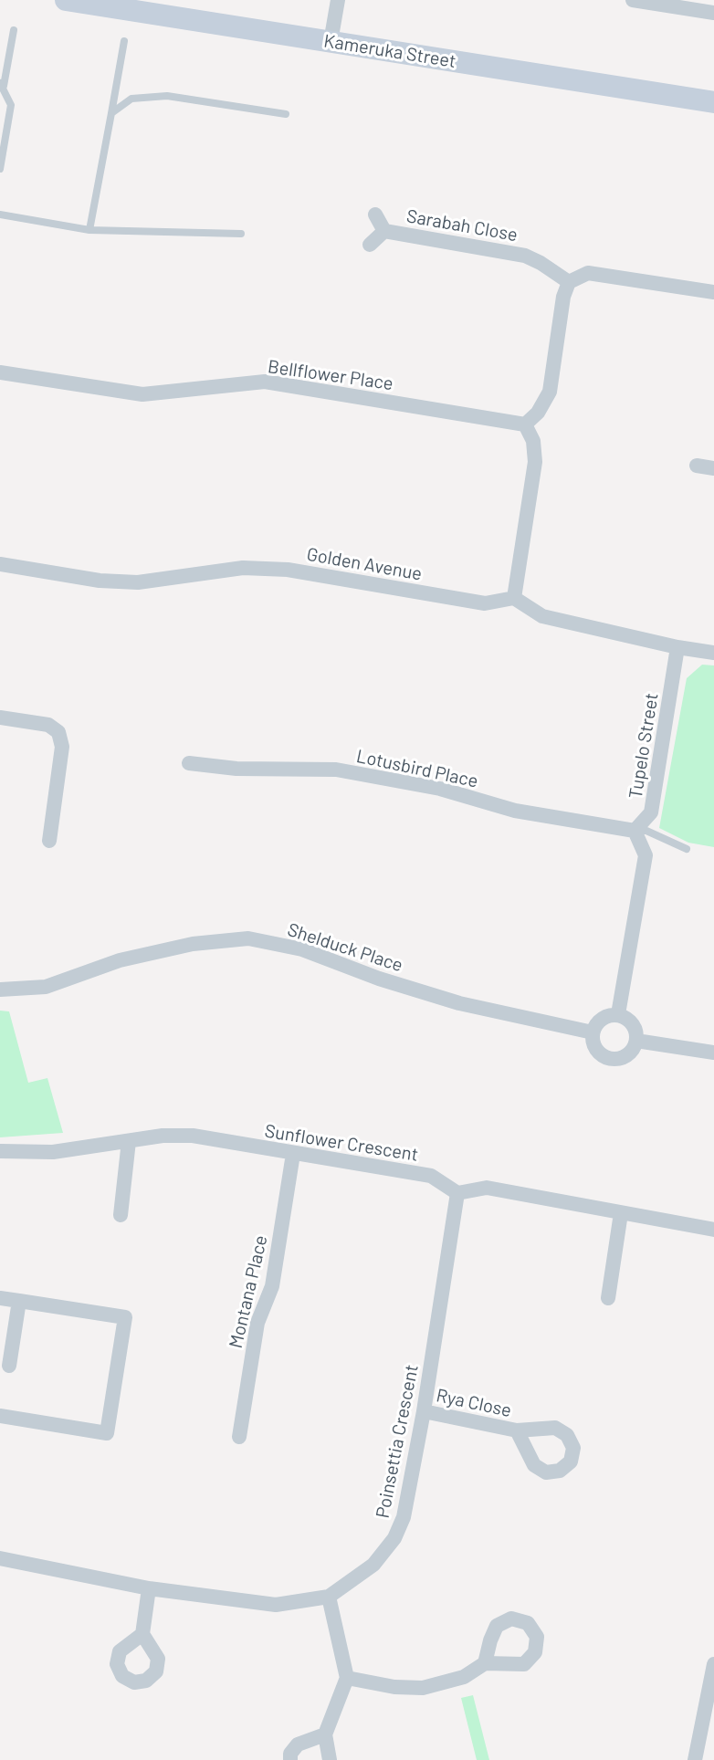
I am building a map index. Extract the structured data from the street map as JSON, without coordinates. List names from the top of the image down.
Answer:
{
  "streets": {
    "street": [
      "Kameruka Street",
      "Sarabah Close",
      "Bellflower Place",
      "Golden Avenue",
      "Tupelo Street",
      "Lotusbird Place",
      "Shelduck Place",
      "Sunflower Crescent",
      "Montana Place",
      "Rya Close",
      "Poinsettia Crescent"
    ]
  },
  "crossings": [
    ["Tupelo Street", "Lotusbird Place"],
    ["Sunflower Crescent", "Montana Place"],
    ["Sunflower Crescent", "Poinsettia Crescent"],
    ["Rya Close", "Poinsettia Crescent"]
  ]
}
